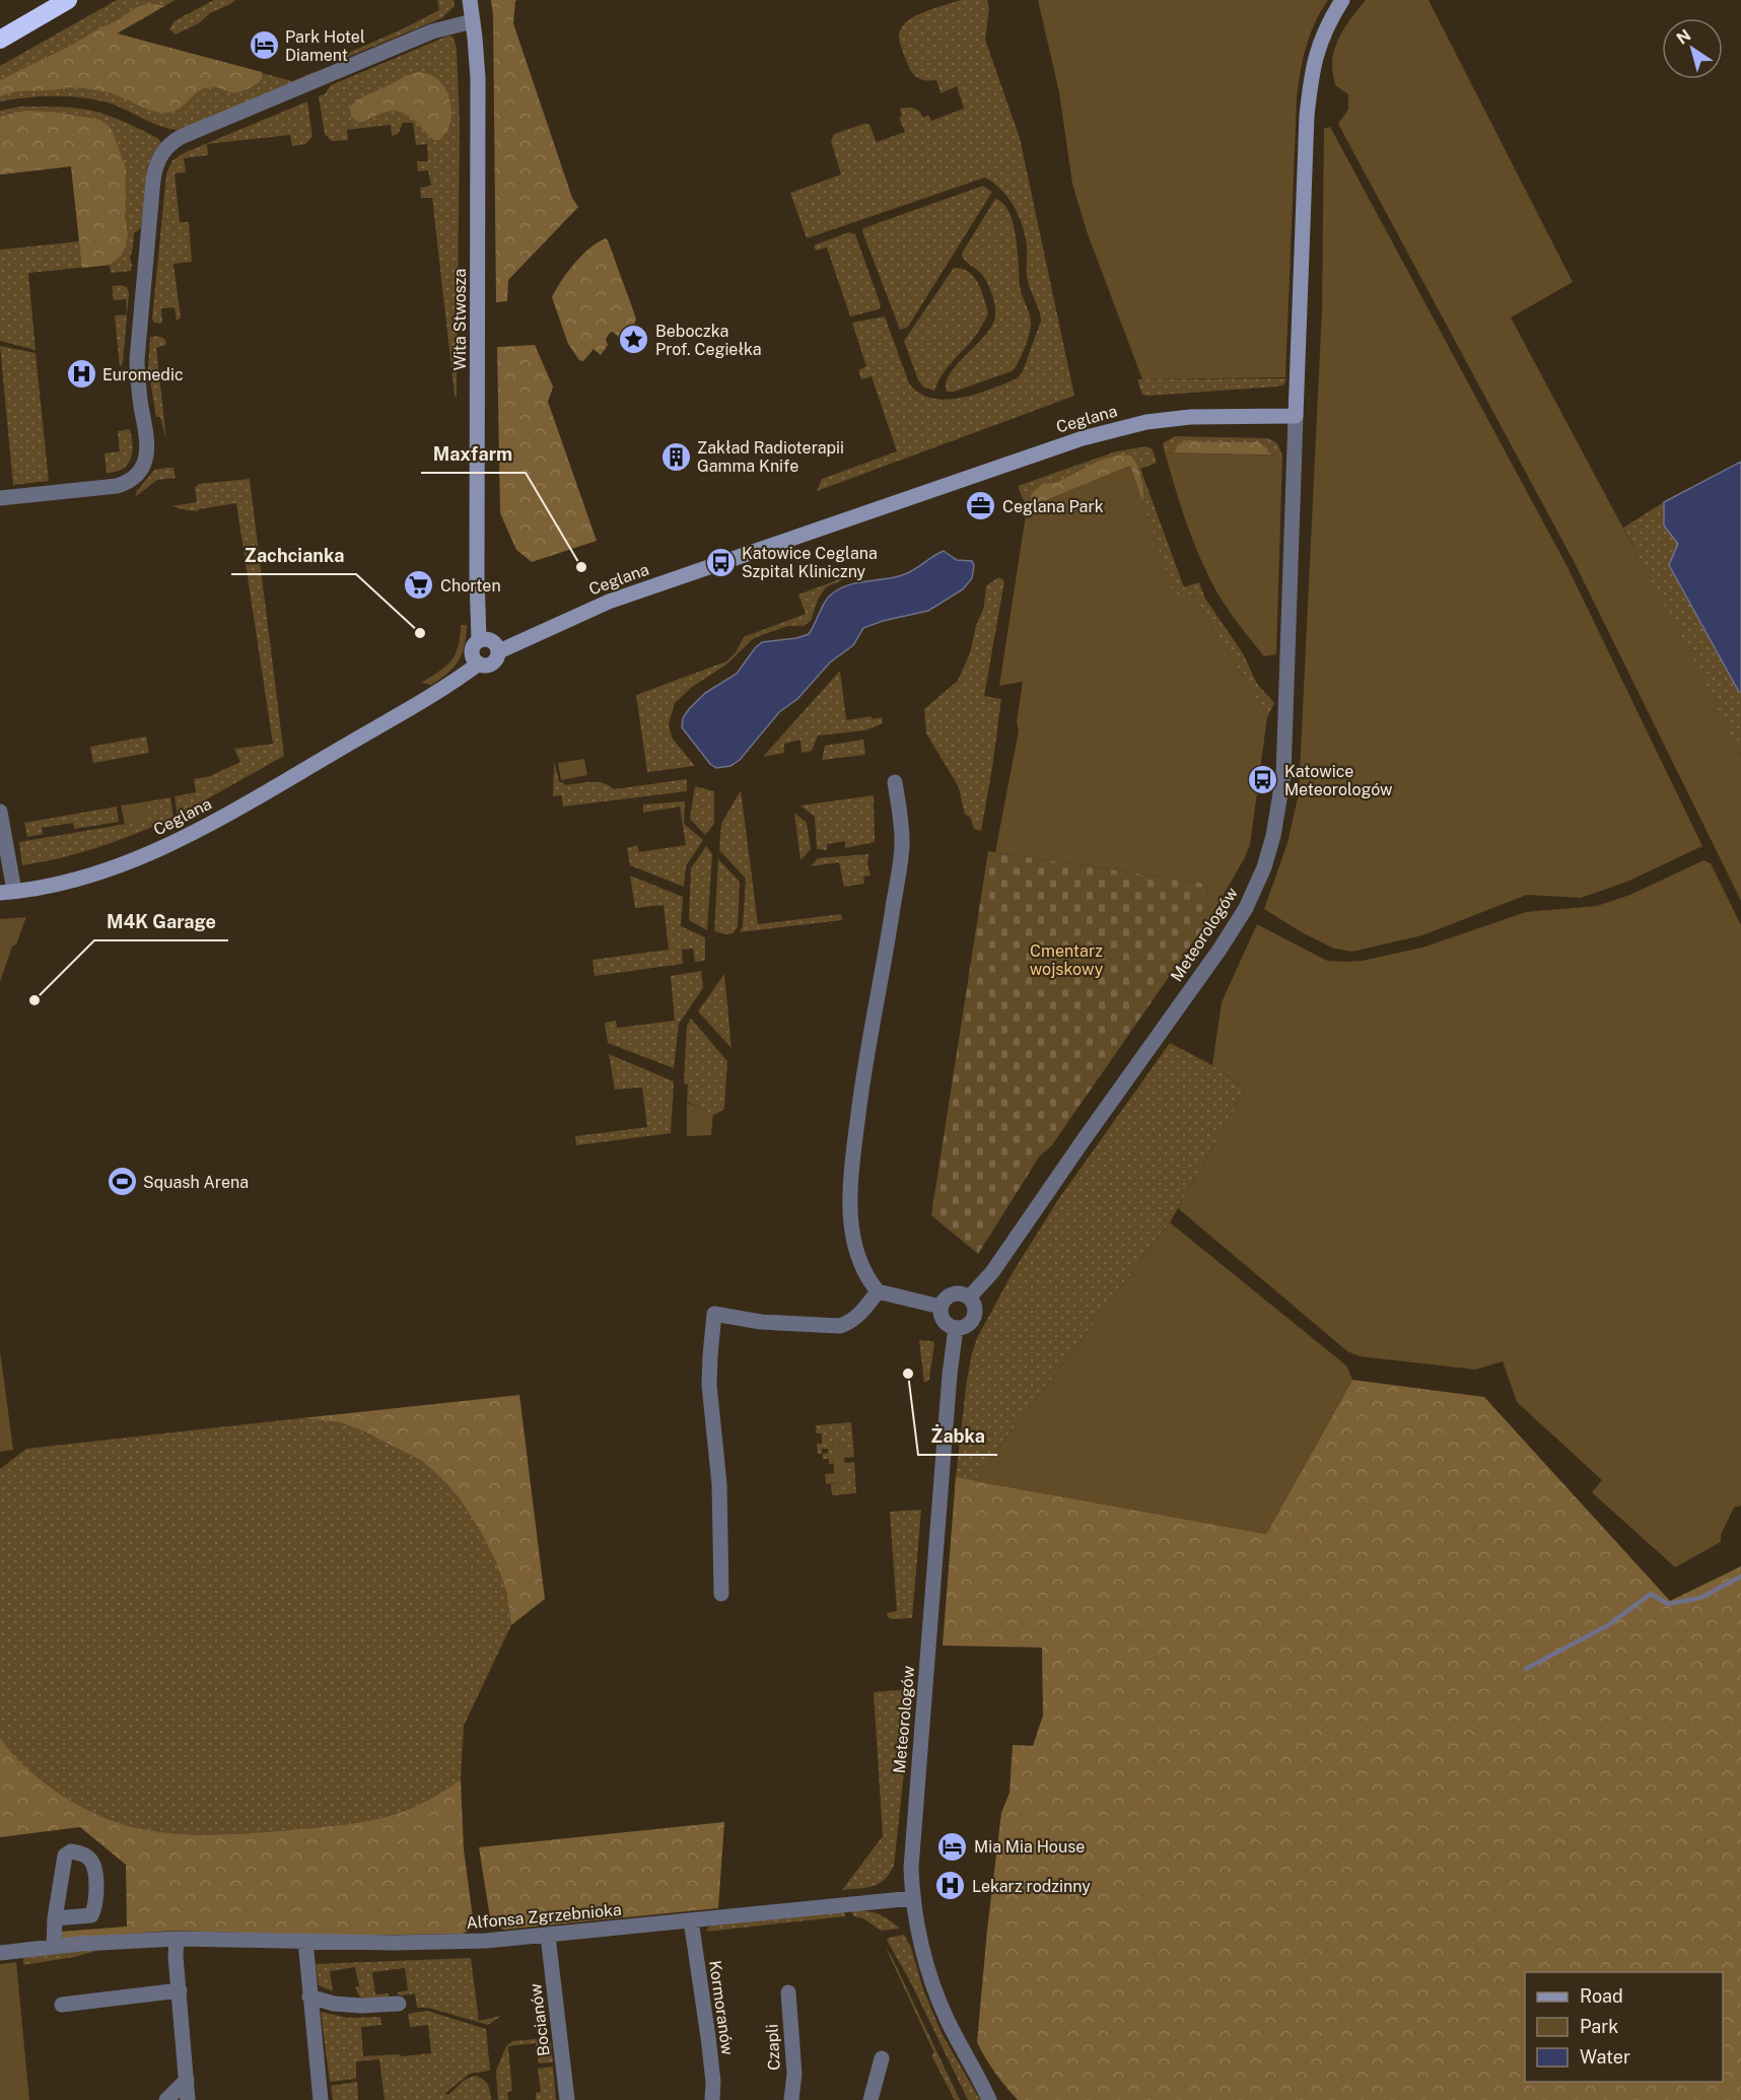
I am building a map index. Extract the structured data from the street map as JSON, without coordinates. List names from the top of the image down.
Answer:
{
  "streets": {
    "street": [
      "Wita Stwosza",
      "Ceglana",
      "Meteorologów",
      "Alfonsa Zgrzebnioka",
      "Kormoranów",
      "Bocianów",
      "Czapli"
    ]
  },
  "crossings": [
    ["Wita Stwosza", "Ceglana"],
    ["Ceglana", "Meteorologów"],
    ["Meteorologów", "Alfonsa Zgrzebnioka"],
    ["Alfonsa Zgrzebnioka", "Kormoranów"],
    ["Alfonsa Zgrzebnioka", "Bocianów"]
  ],
  "parks": ["Cmentarz wojskowy"],
  "places": {
    "hotel": ["Park Hotel Diament", "Mia Mia House"],
    "place": ["Beboczka Prof. Cegiełka"],
    "hospital": ["Euromedic", "Lekarz rodzinny"],
    "building": ["Zakład Radioterapii Gamma Knife"],
    "office": ["Ceglana Park"],
    "bus stop": ["Katowice Ceglana Szpital Kliniczny", "Katowice Meteorologów"],
    "other": [
      "Maxfarm",
      "Zachcianka",
      "M4K Garage",
      "Żabka"
    ],
    "supermarket": ["Chorten"],
    "sports": ["Squash Arena"]
  },
  "legend": ["Road", "Park", "Water"],
  "north": "top left"
}
